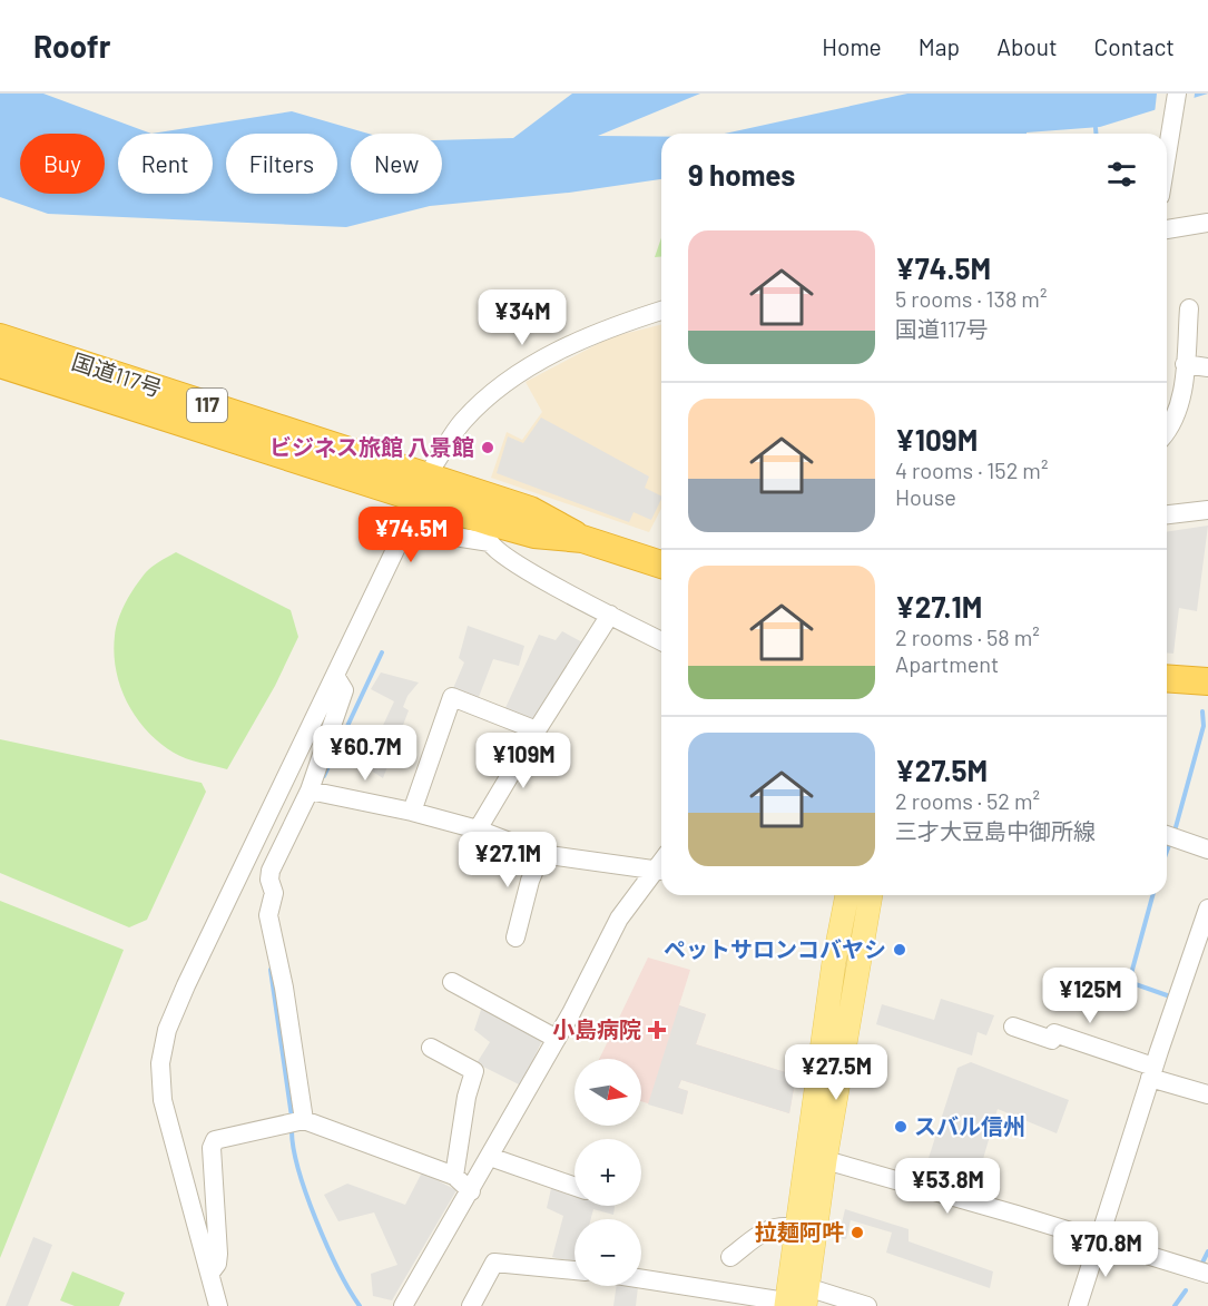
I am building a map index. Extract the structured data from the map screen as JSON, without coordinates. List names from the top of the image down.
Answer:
{
  "streets": {
    "highway": ["国道117号", "117"]
  },
  "crossings": [
    ["国道117号", "117"]
  ],
  "places": {
    "other": [
      "ビジネス旅館 八景館",
      "ペットサロンコバヤシ",
      "スバル信州",
      "拉麺阿吽"
    ],
    "health": ["小島病院"]
  },
  "north": "right",
  "page": {
    "header": "Roofr",
    "nav": [
      "Home",
      "Map",
      "About",
      "Contact"
    ],
    "chip": [
      "Buy",
      "Rent",
      "Filters",
      "New"
    ],
    "heading": "9 homes",
    "list": [
      {
        "name": "¥74.5M",
        "note": "5 rooms · 138 m² · 国道117号"
      },
      {
        "name": "¥109M",
        "note": "4 rooms · 152 m² · House"
      },
      {
        "name": "¥27.1M",
        "note": "2 rooms · 58 m² · Apartment"
      },
      {
        "name": "¥27.5M",
        "note": "2 rooms · 52 m² · 三才大豆島中御所線"
      }
    ],
    "price": [
      "¥34M",
      "¥74.5M",
      "¥60.7M",
      "¥109M",
      "¥27.1M",
      "¥125M",
      "¥27.5M",
      "¥53.8M",
      "¥70.8M"
    ],
    "map_buttons": ["+", "−"]
  }
}
